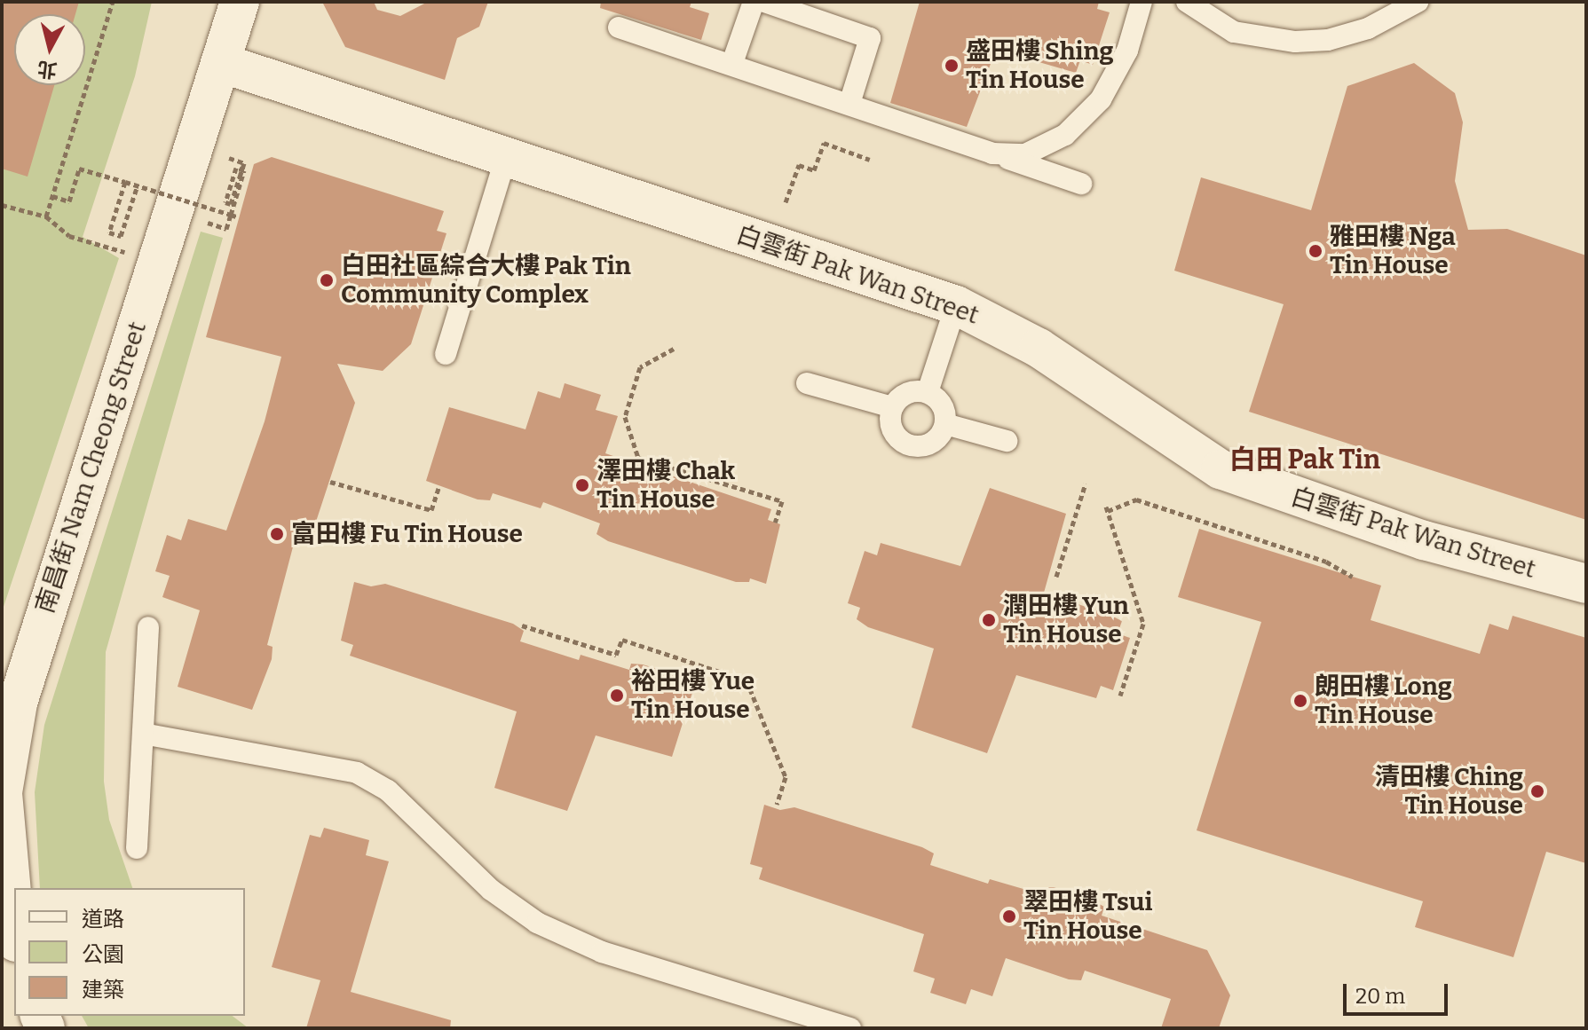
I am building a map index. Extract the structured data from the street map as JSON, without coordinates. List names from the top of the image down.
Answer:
{
  "streets": {
    "street": ["白雲街 Pak Wan Street", "南昌街 Nam Cheong Street"]
  },
  "crossings": [
    ["白雲街 Pak Wan Street", "南昌街 Nam Cheong Street"]
  ],
  "districts": ["白田 Pak Tin"],
  "places": [
    "盛田樓 Shing Tin House",
    "雅田樓 Nga Tin House",
    "白田社區綜合大樓 Pak Tin Community Complex",
    "澤田樓 Chak Tin House",
    "富田樓 Fu Tin House",
    "潤田樓 Yun Tin House",
    "裕田樓 Yue Tin House",
    "朗田樓 Long Tin House",
    "清田樓 Ching Tin House",
    "翠田樓 Tsui Tin House"
  ],
  "legend": ["道路", "公園", "建築"],
  "scale_bar": "20 m",
  "north": "bottom"
}
